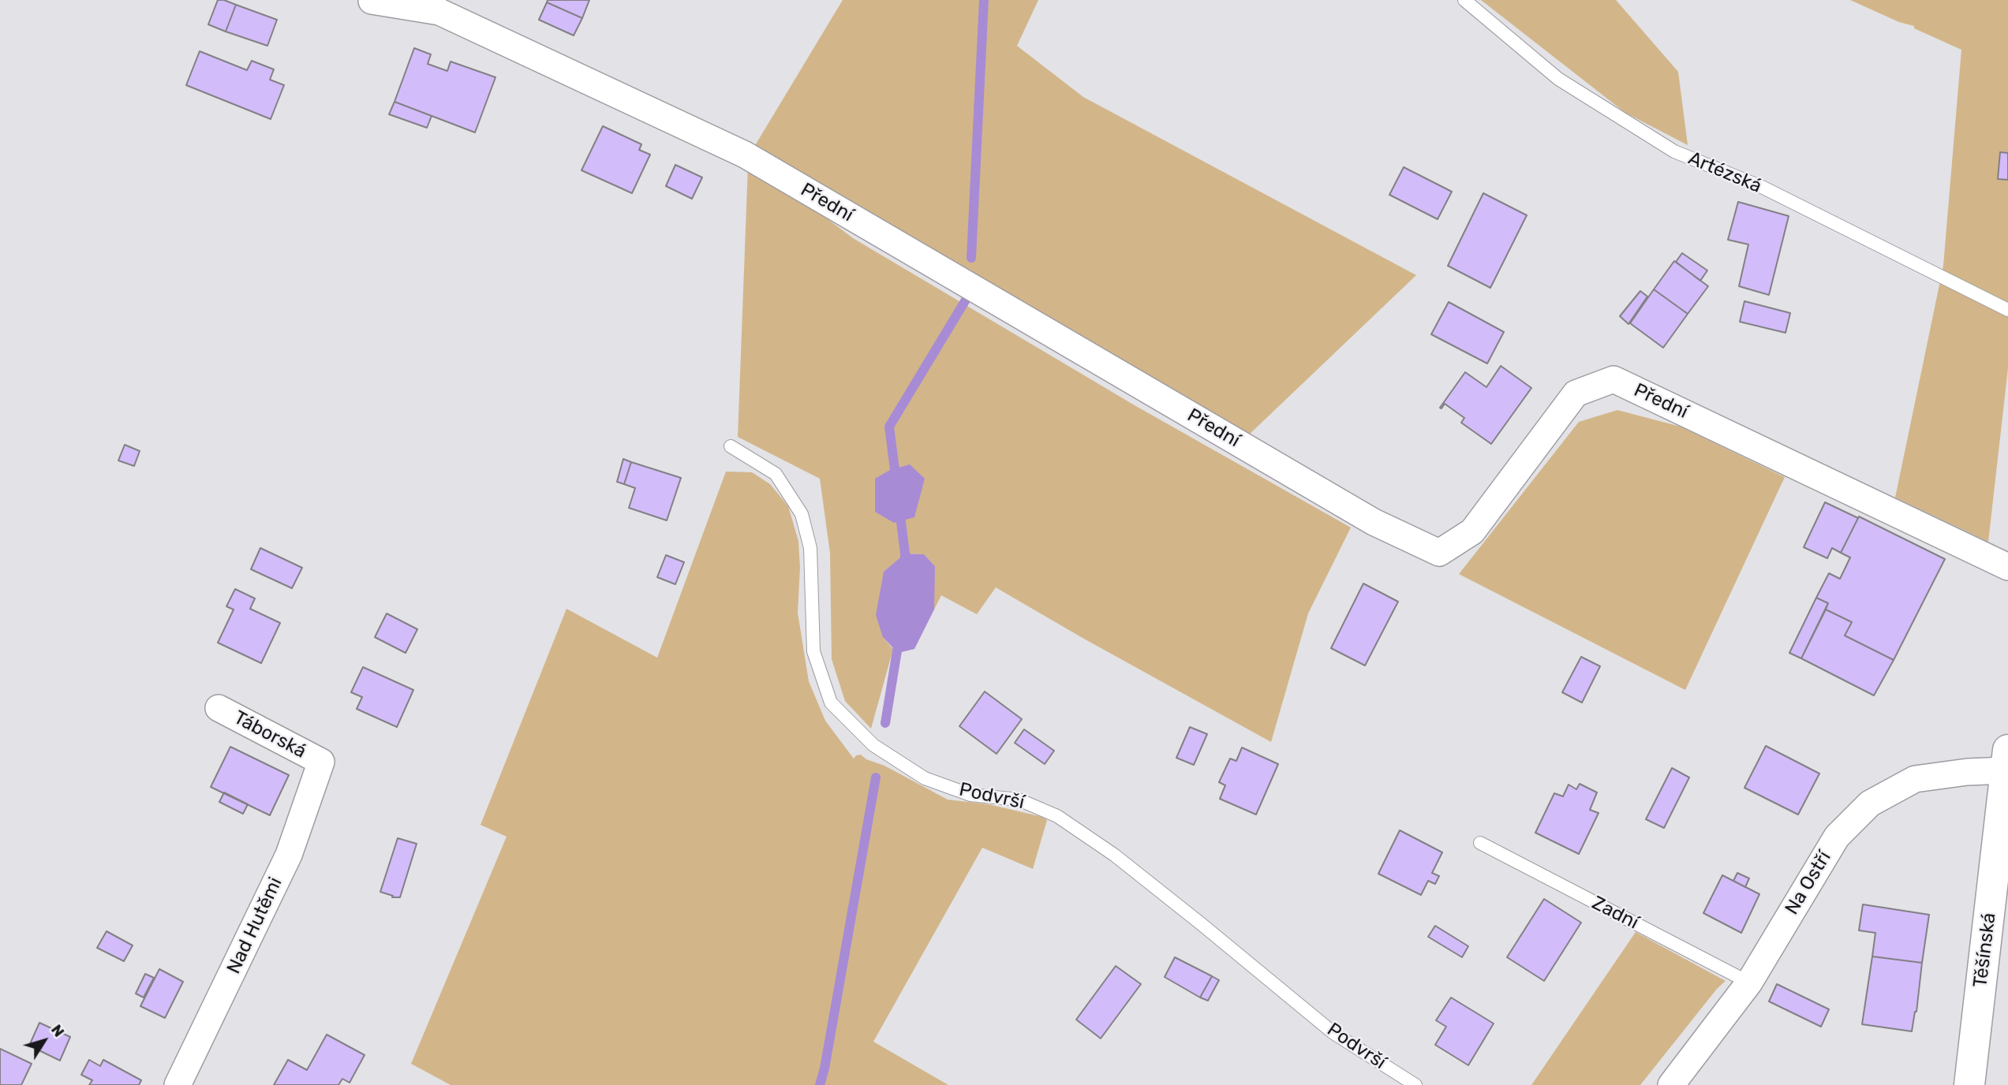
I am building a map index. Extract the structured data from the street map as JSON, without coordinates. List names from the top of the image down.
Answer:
{
  "streets": {
    "main road": ["Těšínská"],
    "street": [
      "Přední",
      "Táborská",
      "Na Ostří",
      "Nad Hutěmi"
    ],
    "lane": ["Artézská", "Podvrší", "Zadní"]
  },
  "crossings": [
    ["Táborská", "Nad Hutěmi"],
    ["Na Ostří", "Zadní"],
    ["Na Ostří", "Těšínská"]
  ],
  "north": "top right"
}
